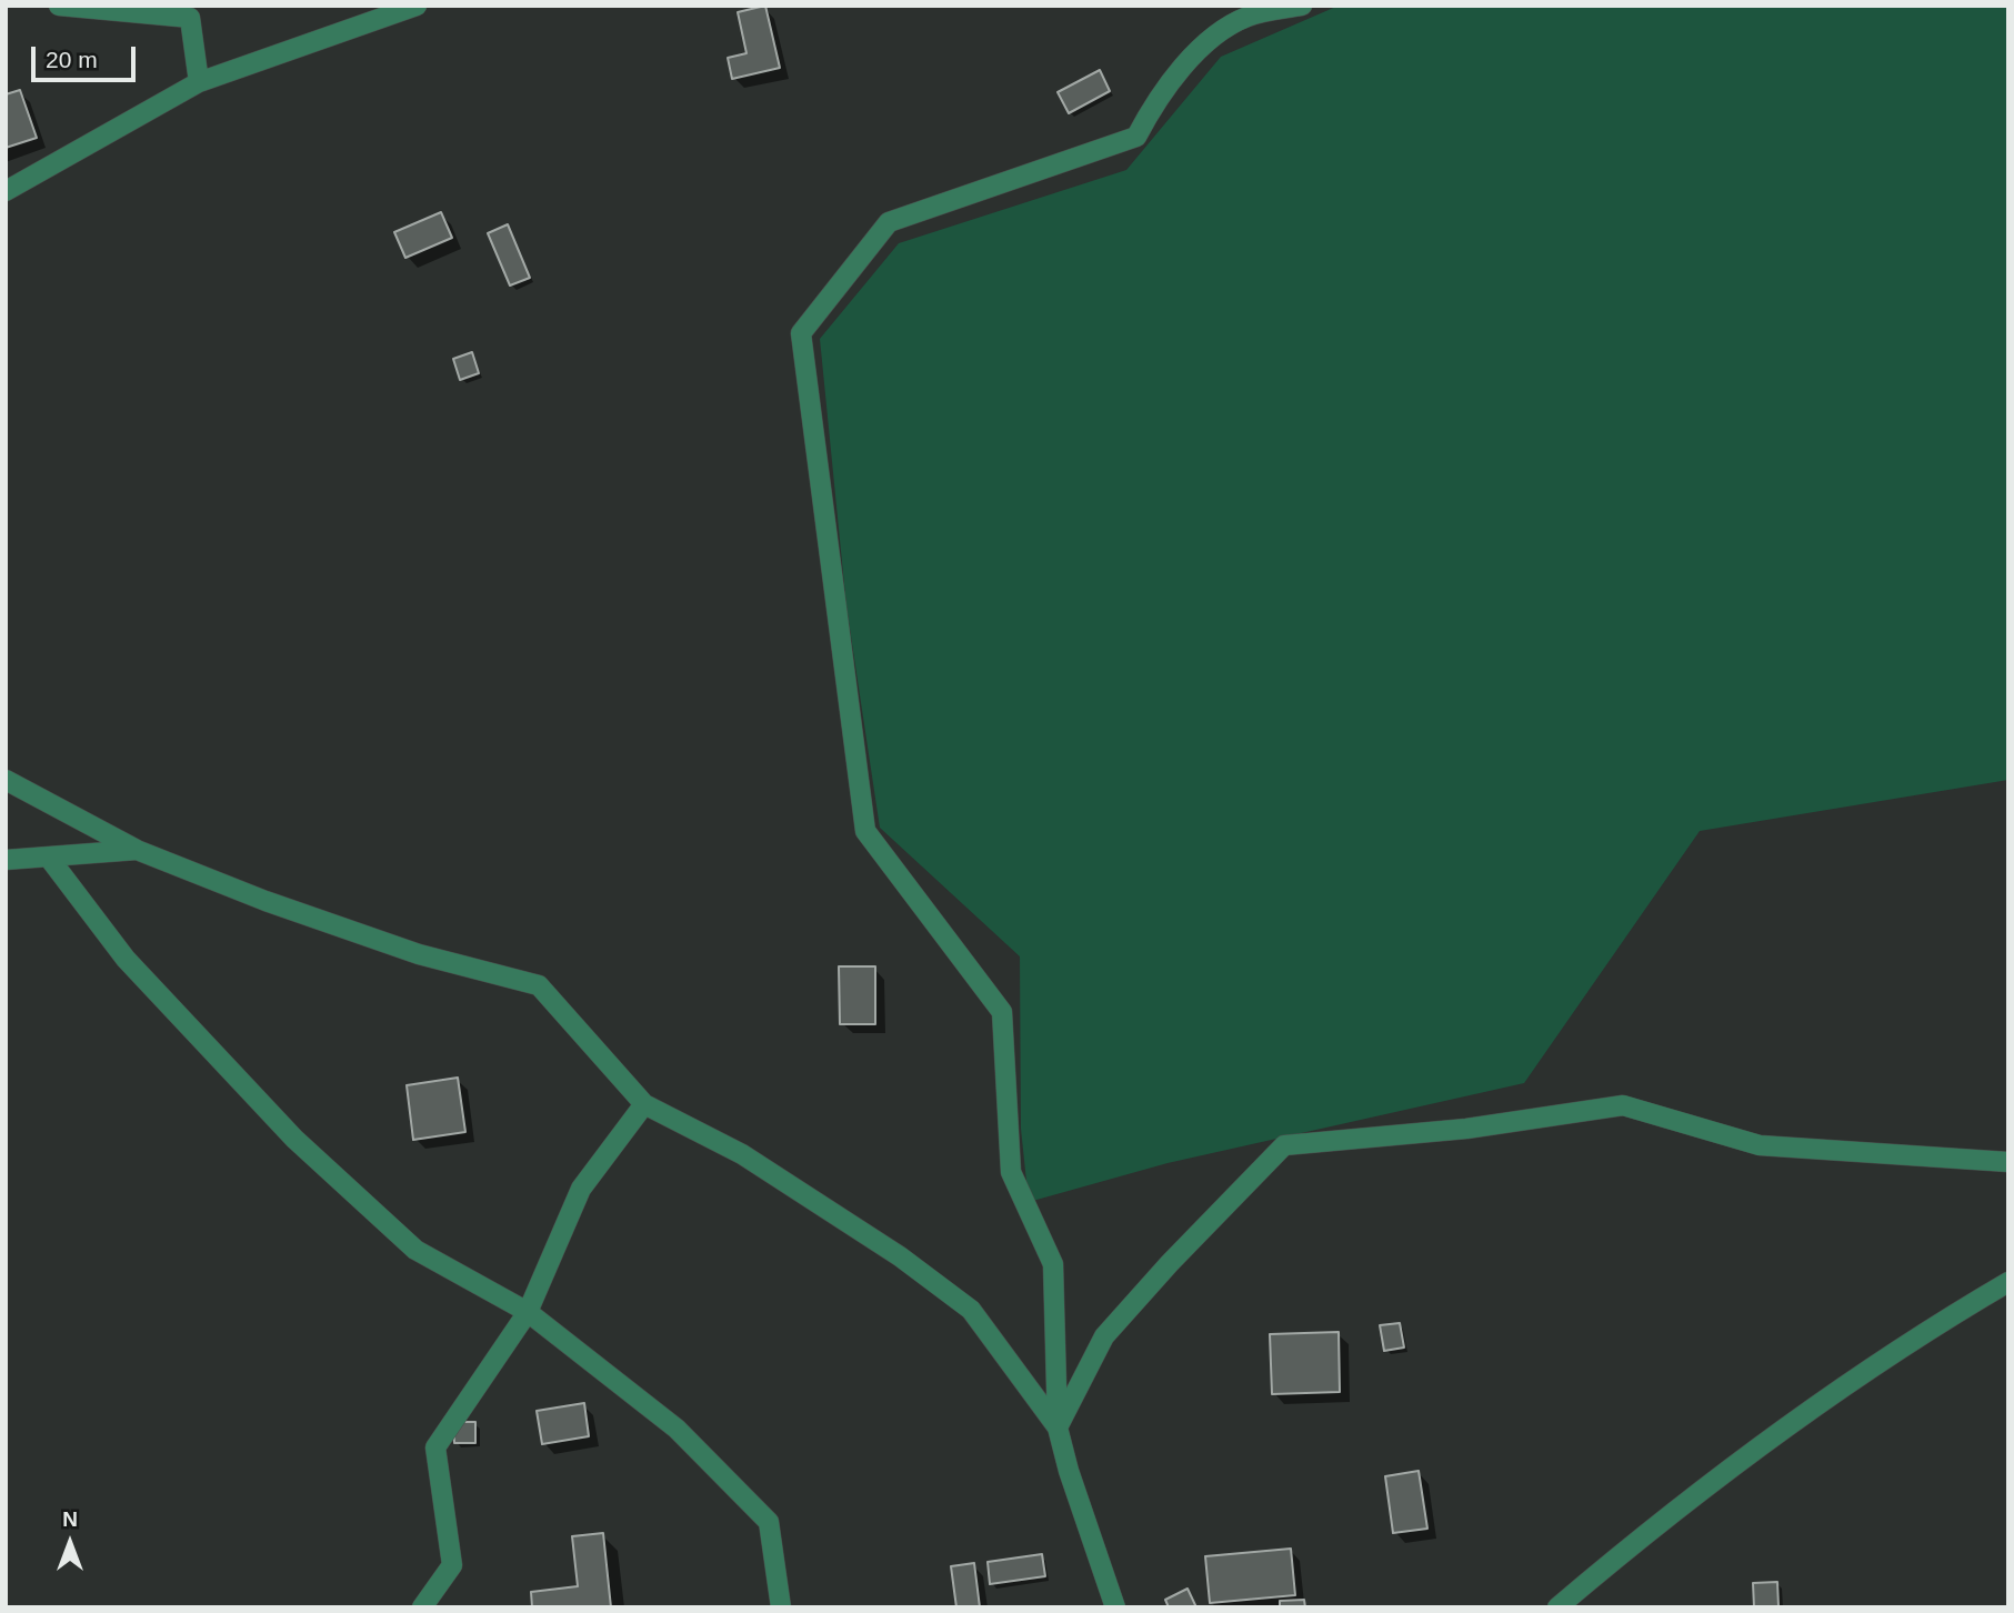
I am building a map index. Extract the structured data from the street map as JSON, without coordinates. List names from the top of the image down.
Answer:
{
  "scale_bar": "20 m",
  "north": "top"
}
